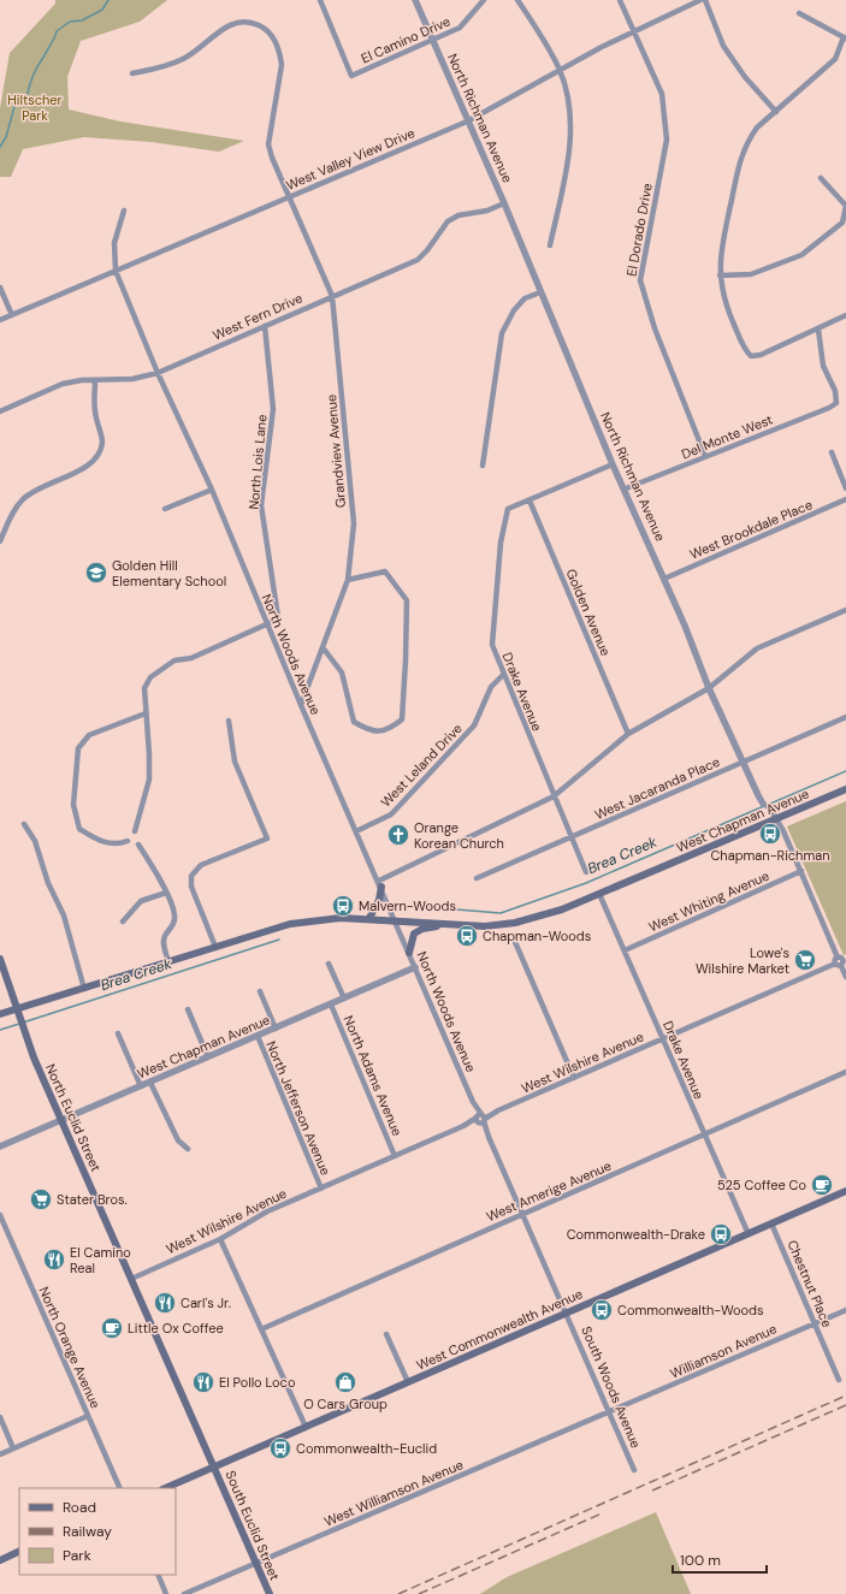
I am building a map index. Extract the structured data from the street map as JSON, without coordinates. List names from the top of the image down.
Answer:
{
  "streets": {
    "main road": [
      "West Chapman Avenue",
      "North Euclid Street",
      "West Commonwealth Avenue",
      "South Euclid Street"
    ],
    "street": [
      "El Camino Drive",
      "North Richman Avenue",
      "West Valley View Drive",
      "El Dorado Drive",
      "West Fern Drive",
      "Del Monte West",
      "Grandview Avenue",
      "North Lois Lane",
      "West Brookdale Place",
      "Golden Avenue",
      "North Woods Avenue",
      "Drake Avenue",
      "West Leland Drive",
      "West Jacaranda Place",
      "West Whiting Avenue",
      "West Wilshire Avenue",
      "North Adams Avenue",
      "North Jefferson Avenue",
      "West Amerige Avenue",
      "Chestnut Place",
      "North Orange Avenue",
      "Williamson Avenue",
      "South Woods Avenue",
      "West Williamson Avenue"
    ]
  },
  "crossings": [
    ["El Camino Drive", "North Richman Avenue"],
    ["North Richman Avenue", "West Valley View Drive"],
    ["North Richman Avenue", "West Fern Drive"],
    ["North Richman Avenue", "Del Monte West"],
    ["North Richman Avenue", "West Brookdale Place"],
    ["North Richman Avenue", "West Jacaranda Place"],
    ["North Richman Avenue", "West Chapman Avenue"],
    ["North Richman Avenue", "West Whiting Avenue"],
    ["North Richman Avenue", "West Wilshire Avenue"],
    ["West Valley View Drive", "El Dorado Drive"],
    ["West Valley View Drive", "Grandview Avenue"],
    ["West Valley View Drive", "North Woods Avenue"],
    ["El Dorado Drive", "Del Monte West"],
    ["West Fern Drive", "Grandview Avenue"],
    ["West Fern Drive", "North Lois Lane"],
    ["West Fern Drive", "North Woods Avenue"],
    ["Grandview Avenue", "North Woods Avenue"],
    ["North Lois Lane", "North Woods Avenue"],
    ["Golden Avenue", "Drake Avenue"],
    ["North Woods Avenue", "West Leland Drive"],
    ["North Woods Avenue", "West Chapman Avenue"],
    ["North Woods Avenue", "West Wilshire Avenue"],
    ["North Woods Avenue", "West Amerige Avenue"],
    ["North Woods Avenue", "West Commonwealth Avenue"],
    ["North Woods Avenue", "South Woods Avenue"],
    ["Drake Avenue", "West Leland Drive"],
    ["Drake Avenue", "West Jacaranda Place"],
    ["Drake Avenue", "West Chapman Avenue"],
    ["Drake Avenue", "West Whiting Avenue"],
    ["Drake Avenue", "West Wilshire Avenue"],
    ["Drake Avenue", "West Amerige Avenue"],
    ["Drake Avenue", "West Commonwealth Avenue"],
    ["West Chapman Avenue", "North Adams Avenue"],
    ["West Chapman Avenue", "North Jefferson Avenue"],
    ["West Chapman Avenue", "North Euclid Street"],
    ["West Wilshire Avenue", "North Adams Avenue"],
    ["West Wilshire Avenue", "North Jefferson Avenue"],
    ["West Wilshire Avenue", "North Euclid Street"],
    ["North Euclid Street", "West Commonwealth Avenue"],
    ["North Euclid Street", "South Euclid Street"],
    ["Chestnut Place", "West Commonwealth Avenue"],
    ["Chestnut Place", "Williamson Avenue"],
    ["West Commonwealth Avenue", "South Woods Avenue"],
    ["West Commonwealth Avenue", "South Euclid Street"],
    ["Williamson Avenue", "South Woods Avenue"],
    ["Williamson Avenue", "West Williamson Avenue"],
    ["South Woods Avenue", "West Williamson Avenue"],
    ["West Williamson Avenue", "South Euclid Street"]
  ],
  "water": ["Brea Creek"],
  "parks": ["Hiltscher Park"],
  "places": {
    "school or university": ["Golden Hill Elementary School"],
    "bus stop": [
      "Chapman-Richman",
      "Malvern-Woods",
      "Chapman-Woods",
      "Commonwealth-Drake",
      "Commonwealth-Woods",
      "Commonwealth-Euclid"
    ],
    "church": ["Orange Korean Church"],
    "supermarket": ["Lowe's Wilshire Market", "Stater Bros."],
    "cafe": ["525 Coffee Co", "Little Ox Coffee"],
    "restaurant": ["El Camino Real", "Carl's Jr.", "El Pollo Loco"],
    "shop": ["O Cars Group"]
  },
  "legend": ["Road", "Railway", "Park"],
  "scale_bar": "100 m"
}
